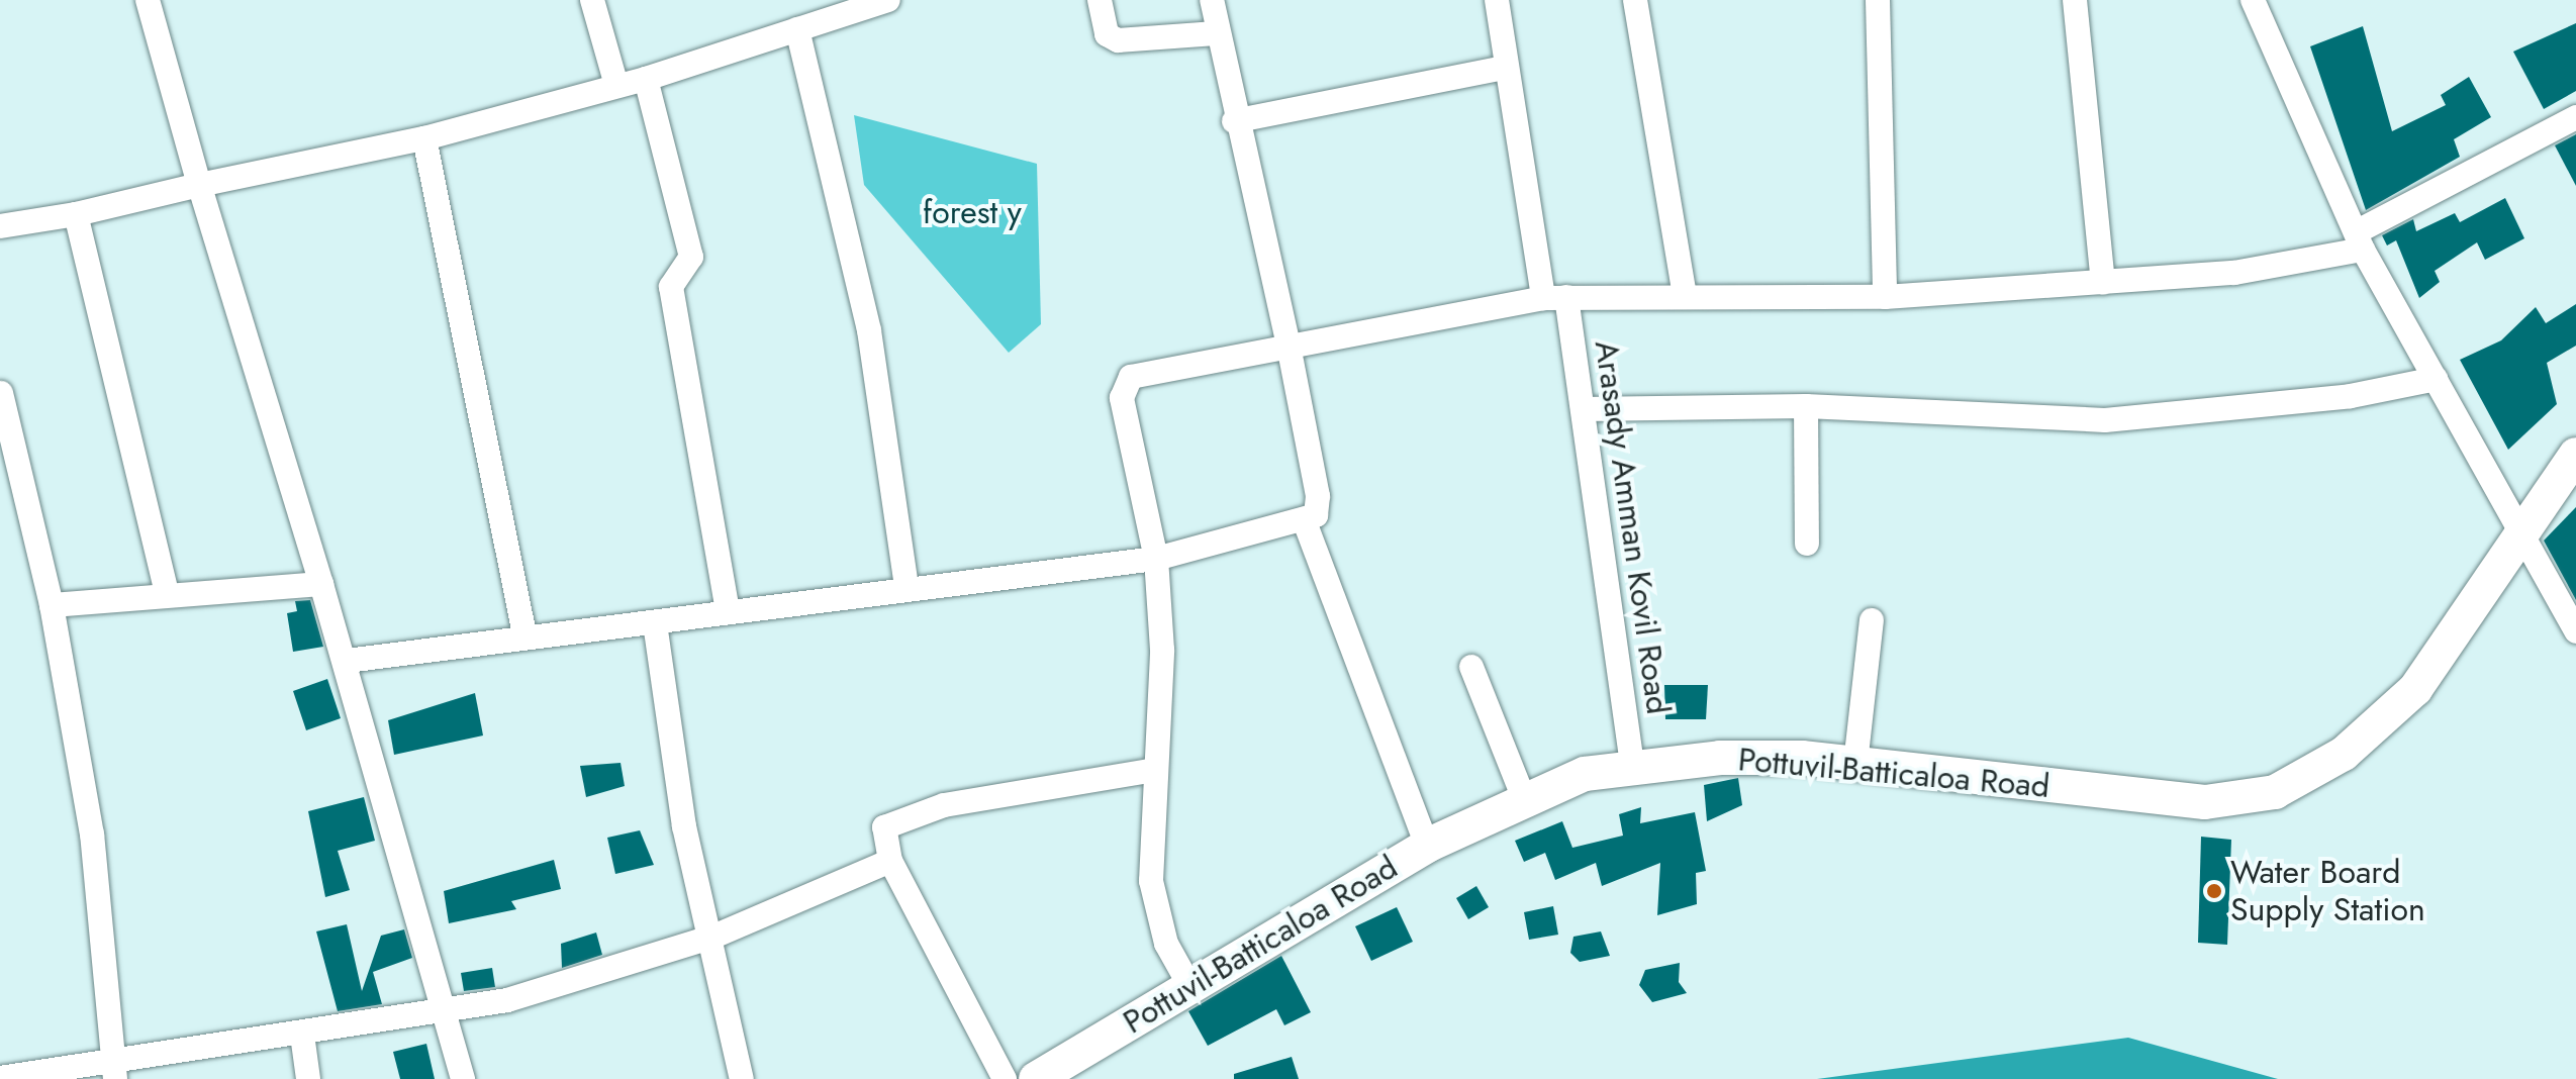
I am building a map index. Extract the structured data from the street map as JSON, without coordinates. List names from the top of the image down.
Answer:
{
  "streets": {
    "highway": ["Pottuvil-Batticaloa Road"],
    "street": ["Arasady Amman Kovil Road"]
  },
  "crossings": [
    ["Arasady Amman Kovil Road", "Pottuvil-Batticaloa Road"]
  ],
  "parks": ["forest y"],
  "places": ["Water Board Supply Station"]
}
